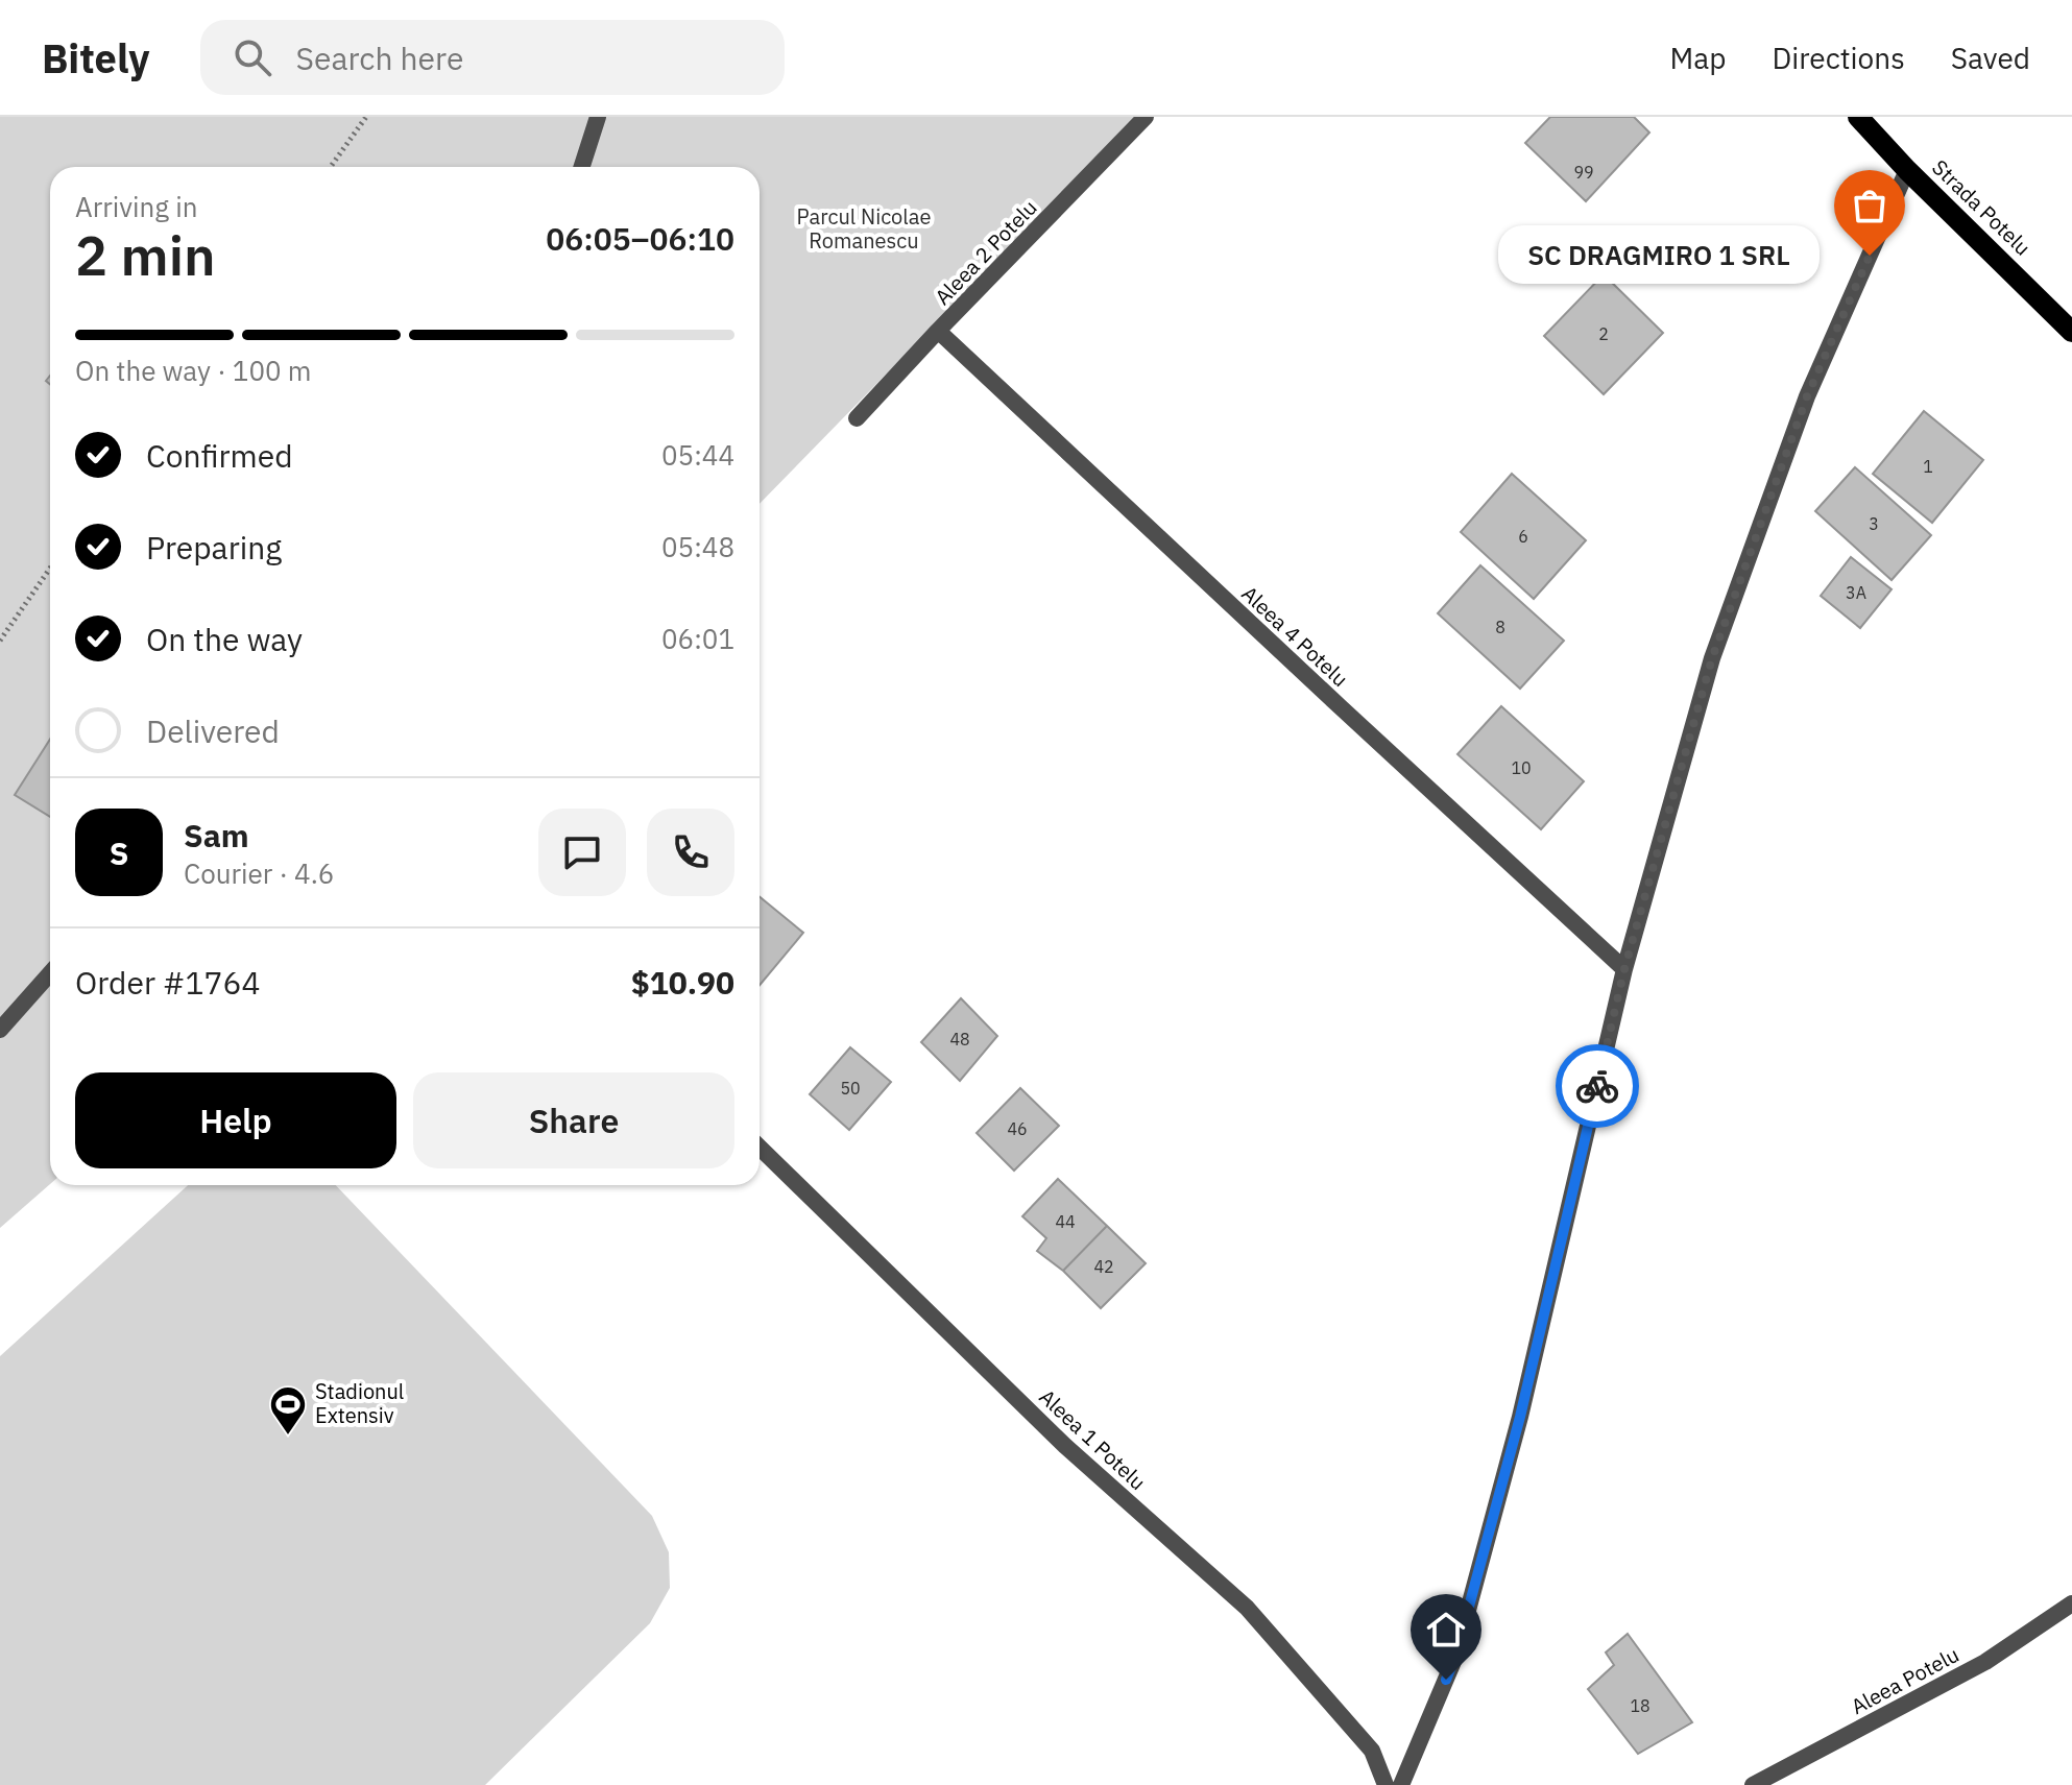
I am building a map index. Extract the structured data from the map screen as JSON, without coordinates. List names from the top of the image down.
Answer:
{
  "streets": {
    "main road": ["Strada Potelu"],
    "street": [
      "Aleea 2 Potelu",
      "Aleea 4 Potelu",
      "Aleea 1 Potelu",
      "Aleea Potelu"
    ]
  },
  "crossings": [
    ["Aleea 2 Potelu", "Aleea 4 Potelu"]
  ],
  "parks": ["Parcul Nicolae Romanescu"],
  "places": {
    "other": ["SC DRAGMIRO 1 SRL"],
    "sports": ["Stadionul Extensiv"]
  },
  "house_numbers": [
    "99",
    "2",
    "1",
    "3",
    "6",
    "3A",
    "8",
    "10",
    "48",
    "50",
    "46",
    "44",
    "42",
    "18"
  ],
  "page": {
    "header": "Bitely",
    "search": "Search here",
    "nav": ["Map", "Directions", "Saved"],
    "heading": ["2 min", "Arriving in", "06:05–06:10"],
    "panel": [
      "Sam",
      "Courier · 4.6",
      "Order #1764",
      "$10.90"
    ],
    "bubble": "SC DRAGMIRO 1 SRL",
    "bar": "On the way · 100 m",
    "list": [
      ["Confirmed", "05:44"],
      ["Preparing", "05:48"],
      ["On the way", "06:01"],
      "Delivered"
    ],
    "round": "S",
    "buttons": ["Help", "Share"]
  }
}
